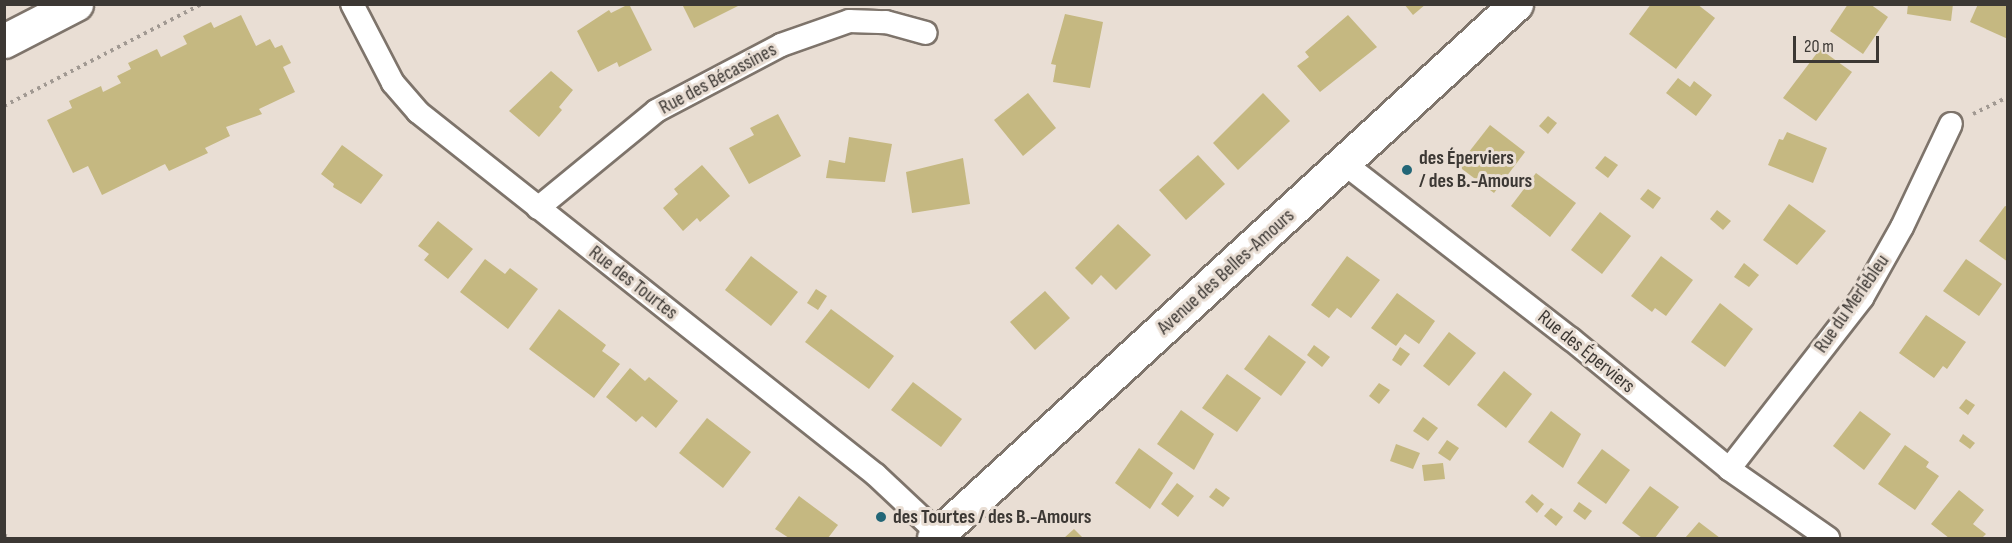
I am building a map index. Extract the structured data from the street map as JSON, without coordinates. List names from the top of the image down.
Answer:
{
  "streets": {
    "street": [
      "Rue des Bécassines",
      "Avenue des Belles-Amours",
      "Rue des Tourtes",
      "Rue du Merlebleu",
      "Rue des Éperviers"
    ]
  },
  "crossings": [
    ["Rue des Bécassines", "Rue des Tourtes"],
    ["Avenue des Belles-Amours", "Rue des Tourtes"],
    ["Avenue des Belles-Amours", "Rue des Éperviers"],
    ["Rue du Merlebleu", "Rue des Éperviers"]
  ],
  "places": ["des Éperviers / des B.-Amours", "des Tourtes / des B.-Amours"],
  "scale_bar": "20 m"
}
